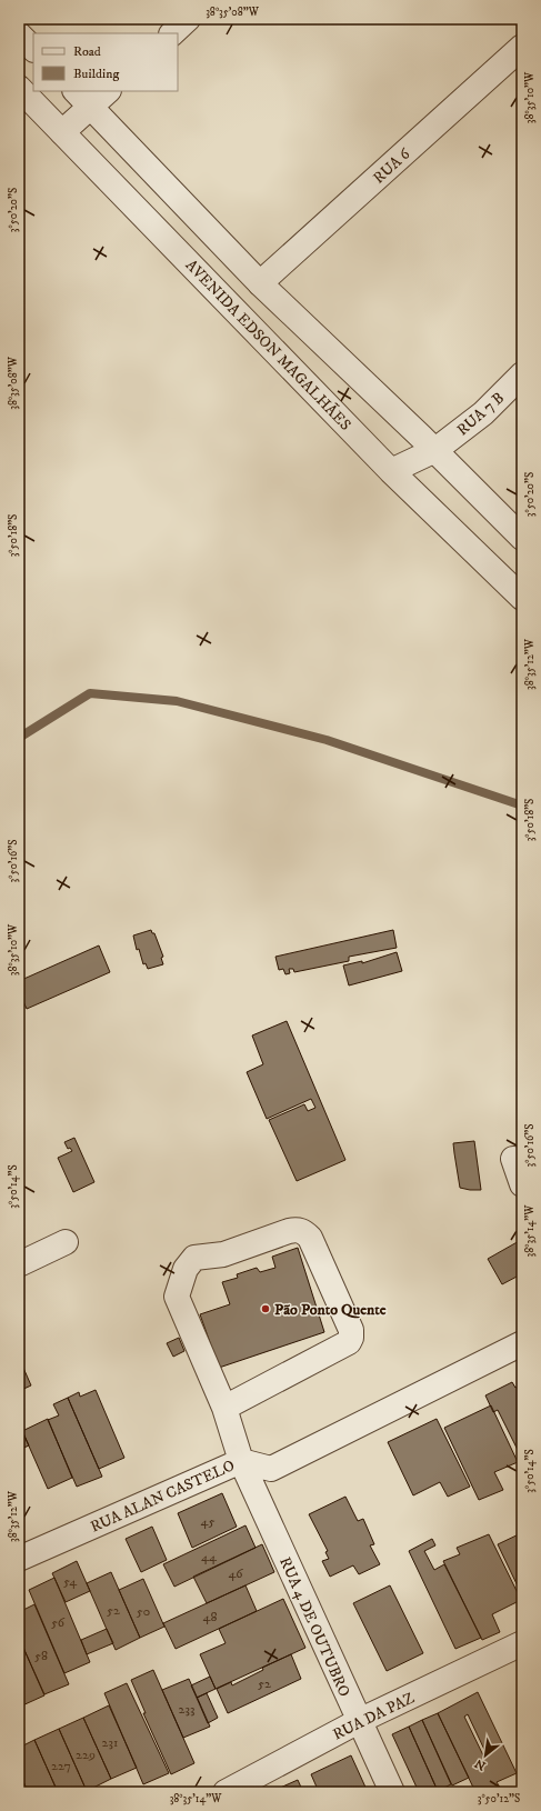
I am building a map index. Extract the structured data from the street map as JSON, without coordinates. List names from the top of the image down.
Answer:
{
  "streets": {
    "street": [
      "RUA 6",
      "AVENIDA EDSON MAGALHÃES",
      "RUA 7 B",
      "RUA ALAN CASTELO",
      "RUA 4 DE OUTUBRO",
      "RUA DA PAZ"
    ]
  },
  "crossings": [
    ["AVENIDA EDSON MAGALHÃES", "RUA 7 B"],
    ["RUA ALAN CASTELO", "RUA 4 DE OUTUBRO"],
    ["RUA 4 DE OUTUBRO", "RUA DA PAZ"]
  ],
  "places": ["Pão Ponto Quente"],
  "house_numbers": [
    "45",
    "44",
    "46",
    "54",
    "52",
    "50",
    "48",
    "56",
    "58",
    "52",
    "233",
    "231",
    "229",
    "227"
  ],
  "legend": ["Road", "Building"],
  "north": "bottom left",
  "coordinates": [
    "38°35'08\"W",
    "38°35'10\"W",
    "3°50'20\"S",
    "3°50'18\"S",
    "38°35'12\"W",
    "3°50'16\"S",
    "3°50'14\"S",
    "38°35'14\"W",
    "3°50'12\"S"
  ]
}
